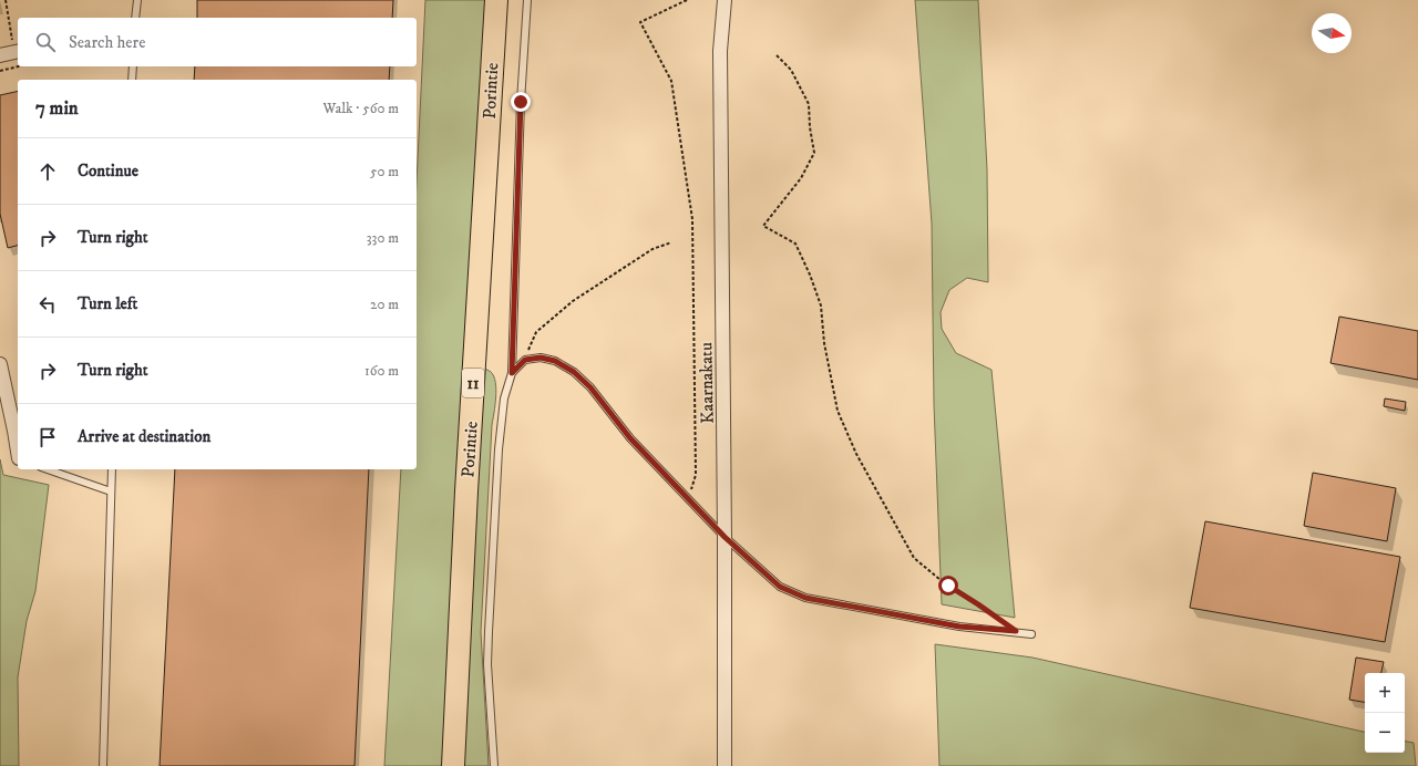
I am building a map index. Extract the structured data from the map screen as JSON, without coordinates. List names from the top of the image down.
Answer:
{
  "streets": {
    "highway": ["Porintie", "11"],
    "street": ["Kaarnakatu"]
  },
  "north": "right",
  "page": {
    "search": "Search here",
    "heading": ["7 min", "Walk · 560 m"],
    "list": [
      ["Continue", "50 m"],
      ["Turn right", "330 m"],
      ["Turn left", "20 m"],
      ["Turn right", "160 m"],
      "Arrive at destination"
    ],
    "map_buttons": ["+", "−"]
  }
}
